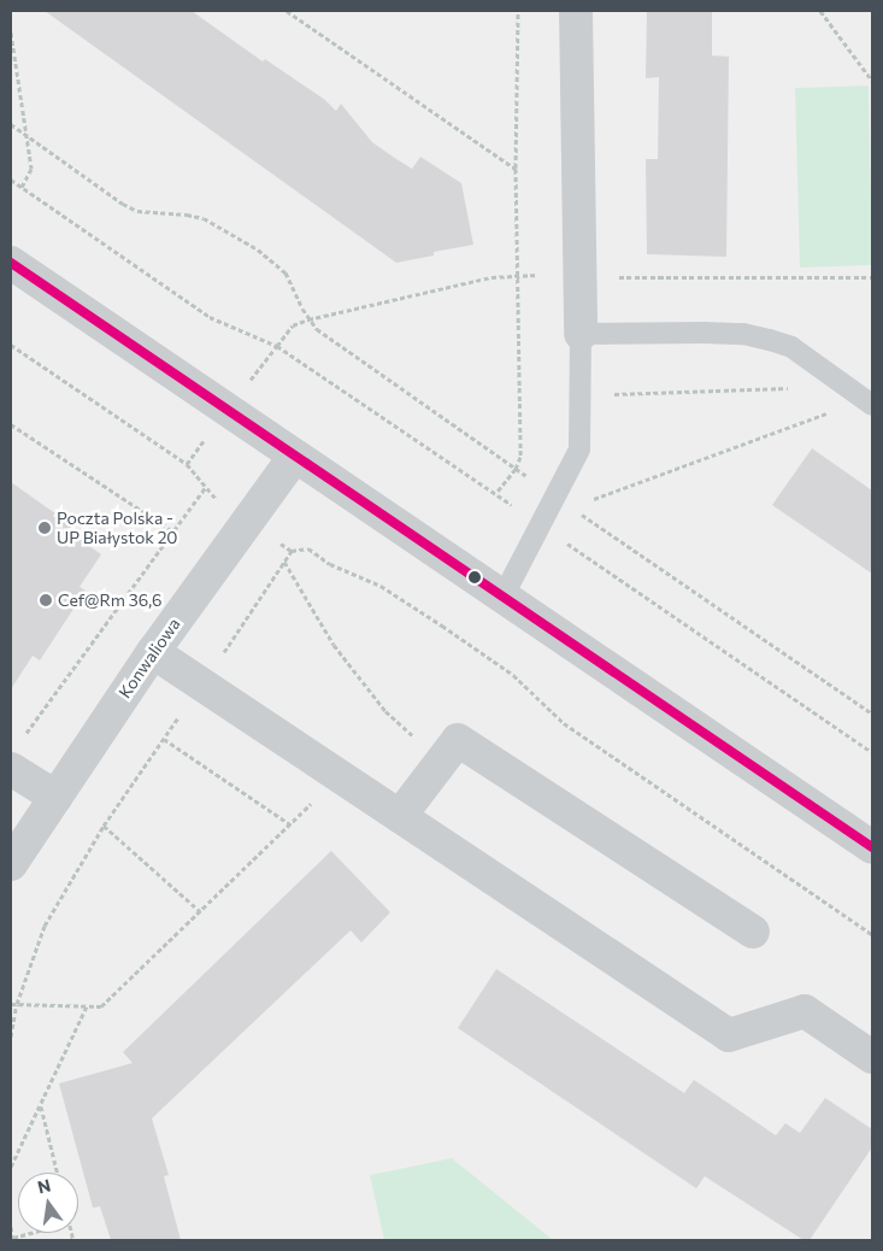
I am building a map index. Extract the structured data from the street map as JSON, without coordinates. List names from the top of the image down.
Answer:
{
  "streets": {
    "street": ["Konwaliowa"]
  },
  "places": ["Poczta Polska - UP Białystok 20", "Cef@Rm 36,6"],
  "north": "top"
}
